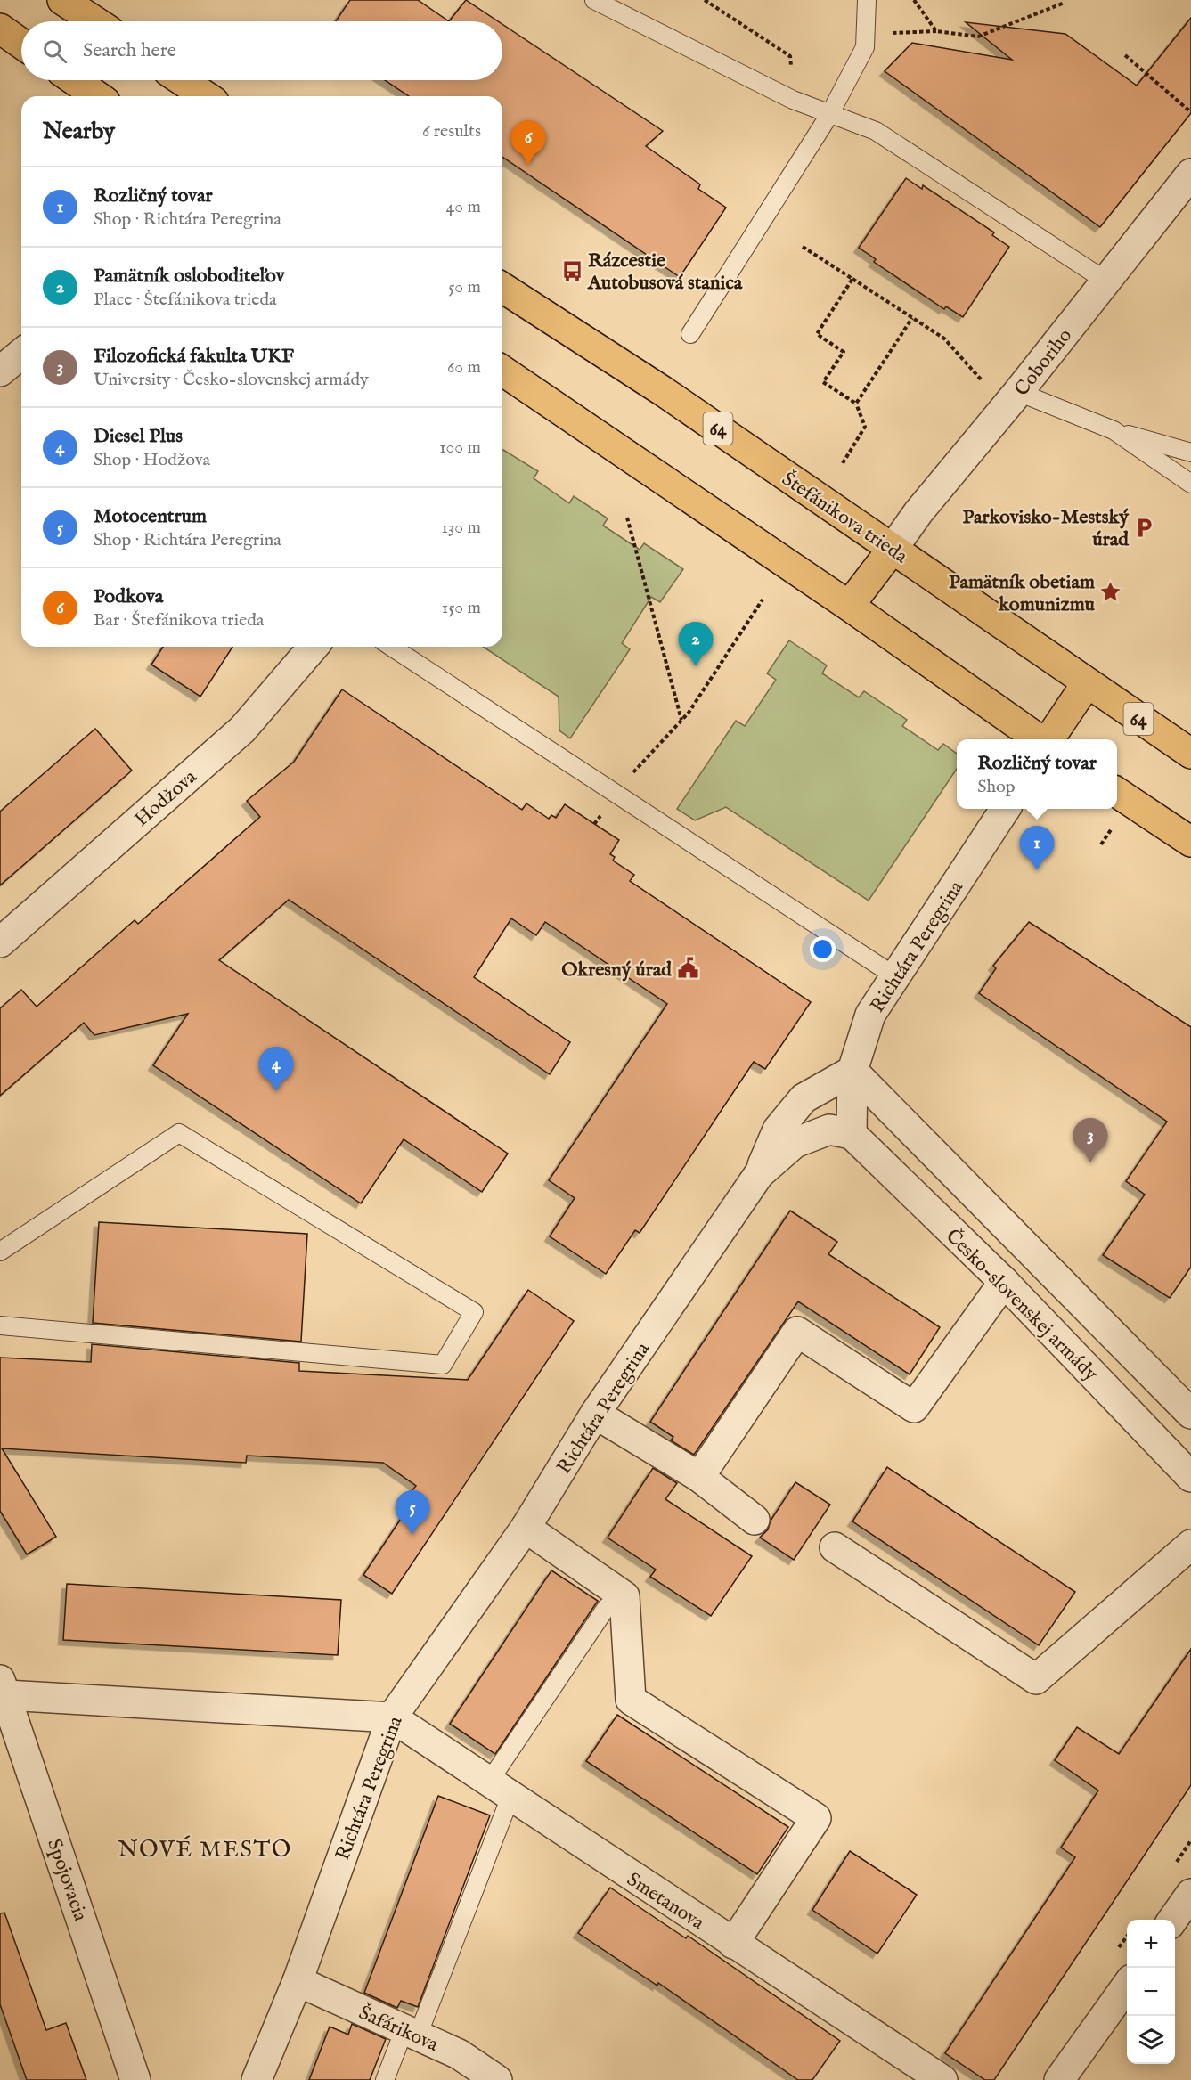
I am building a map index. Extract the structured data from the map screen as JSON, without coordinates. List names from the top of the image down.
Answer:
{
  "streets": {
    "main road": ["64", "Štefánikova trieda"],
    "street": [
      "Coboriho",
      "Hodžova",
      "Richtára Peregrina",
      "Česko-slovenskej armády",
      "Spojovacia",
      "Smetanova",
      "Šafárikova"
    ]
  },
  "crossings": [
    ["Coboriho", "Štefánikova trieda"],
    ["Richtára Peregrina", "Česko-slovenskej armády"],
    ["Richtára Peregrina", "Smetanova"],
    ["Richtára Peregrina", "Šafárikova"]
  ],
  "districts": ["NOVÉ MESTO"],
  "places": {
    "bus stop": ["Rázcestie Autobusová stanica"],
    "parking": ["Parkovisko-Mestský úrad"],
    "place": ["Pamätník obetiam komunizmu"],
    "public building": ["Okresný úrad"]
  },
  "page": {
    "search": "Search here",
    "heading": ["Nearby", "6 results"],
    "pins": [
      "6",
      "2",
      "1",
      "4",
      "3",
      "5"
    ],
    "list": [
      {
        "mark": "1",
        "name": "Rozličný tovar",
        "note": "Shop · Richtára Peregrina",
        "value": "40 m"
      },
      {
        "mark": "2",
        "name": "Pamätník osloboditeľov",
        "note": "Place · Štefánikova trieda",
        "value": "50 m"
      },
      {
        "mark": "3",
        "name": "Filozofická fakulta UKF",
        "note": "University · Česko-slovenskej armády",
        "value": "60 m"
      },
      {
        "mark": "4",
        "name": "Diesel Plus",
        "note": "Shop · Hodžova",
        "value": "100 m"
      },
      {
        "mark": "5",
        "name": "Motocentrum",
        "note": "Shop · Richtára Peregrina",
        "value": "130 m"
      },
      {
        "mark": "6",
        "name": "Podkova",
        "note": "Bar · Štefánikova trieda",
        "value": "150 m"
      }
    ],
    "popup": ["Rozličný tovar", "Shop"],
    "map_buttons": ["+", "−"]
  }
}
